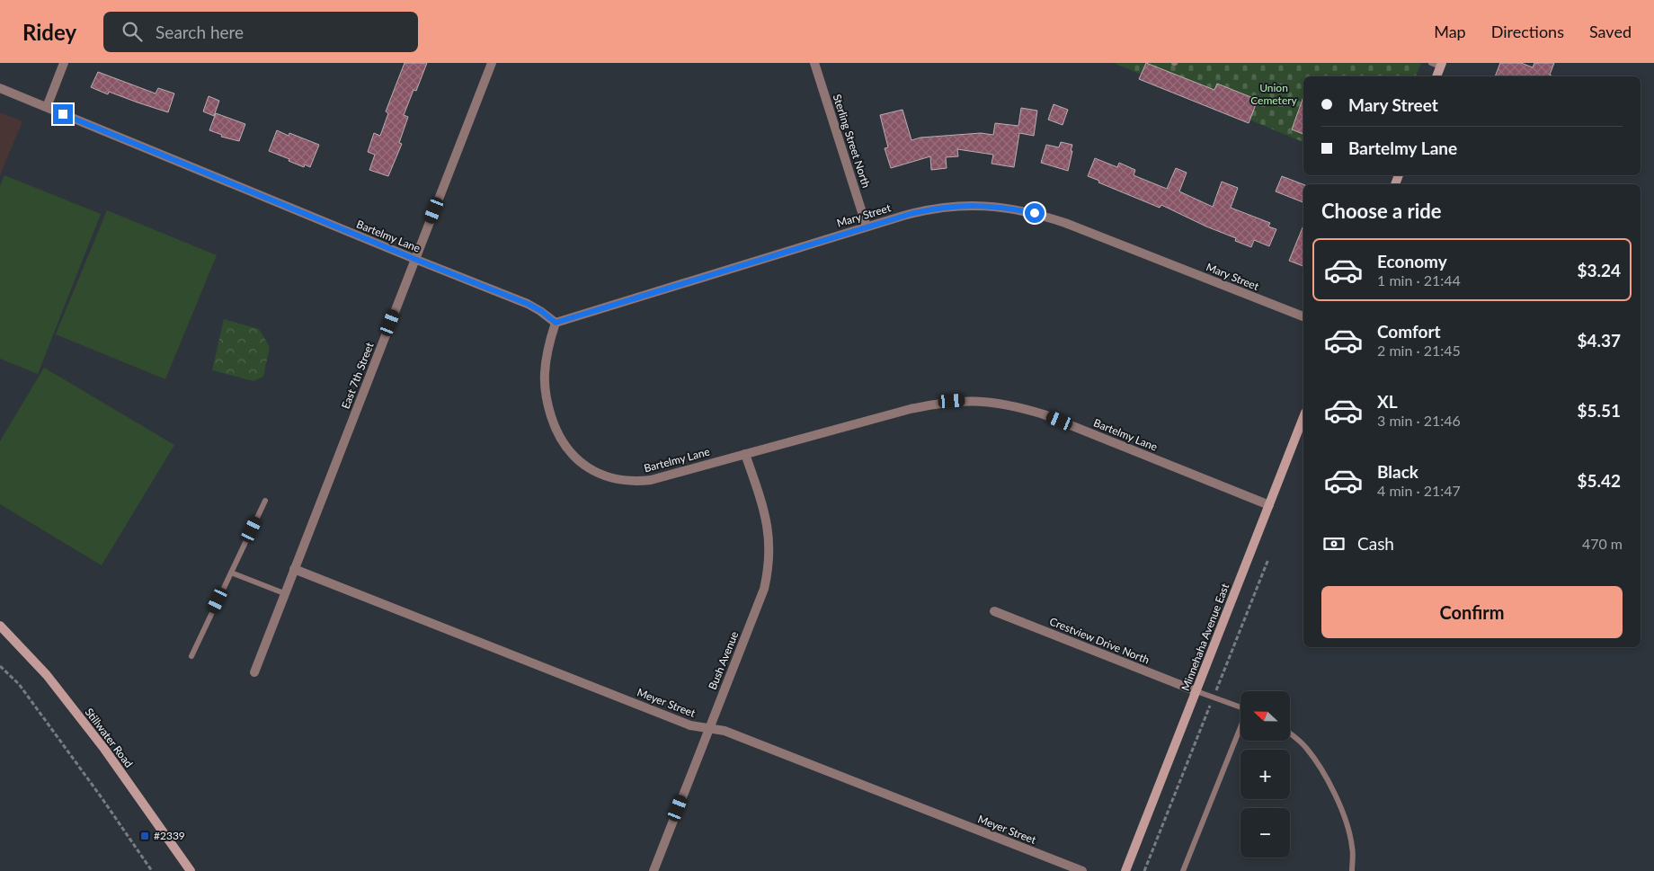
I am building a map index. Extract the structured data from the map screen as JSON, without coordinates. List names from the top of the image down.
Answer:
{
  "streets": {
    "main road": ["Minnehaha Avenue East", "Stillwater Road"],
    "street": [
      "Sterling Street North",
      "Mary Street",
      "Bartelmy Lane",
      "East 7th Street",
      "Crestview Drive North",
      "Bush Avenue",
      "Meyer Street"
    ]
  },
  "crossings": [
    ["Sterling Street North", "Mary Street"],
    ["Mary Street", "Bartelmy Lane"],
    ["Bartelmy Lane", "East 7th Street"],
    ["Bartelmy Lane", "Minnehaha Avenue East"],
    ["Bartelmy Lane", "Bush Avenue"],
    ["East 7th Street", "Meyer Street"],
    ["Minnehaha Avenue East", "Crestview Drive North"],
    ["Bush Avenue", "Meyer Street"]
  ],
  "parks": ["Union Cemetery"],
  "places": {
    "transit": ["#2339"]
  },
  "north": "left",
  "page": {
    "header": "Ridey",
    "search": "Search here",
    "nav": ["Map", "Directions", "Saved"],
    "banner": ["Mary Street", "Bartelmy Lane"],
    "heading": "Choose a ride",
    "list": [
      {
        "name": "Economy",
        "note": "1 min · 21:44",
        "value": "$3.24"
      },
      {
        "name": "Comfort",
        "note": "2 min · 21:45",
        "value": "$4.37"
      },
      {
        "name": "XL",
        "note": "3 min · 21:46",
        "value": "$5.51"
      },
      {
        "name": "Black",
        "note": "4 min · 21:47",
        "value": "$5.42"
      }
    ],
    "pay": ["Cash", "470 m"],
    "buttons": "Confirm",
    "map_buttons": ["+", "−"]
  }
}
